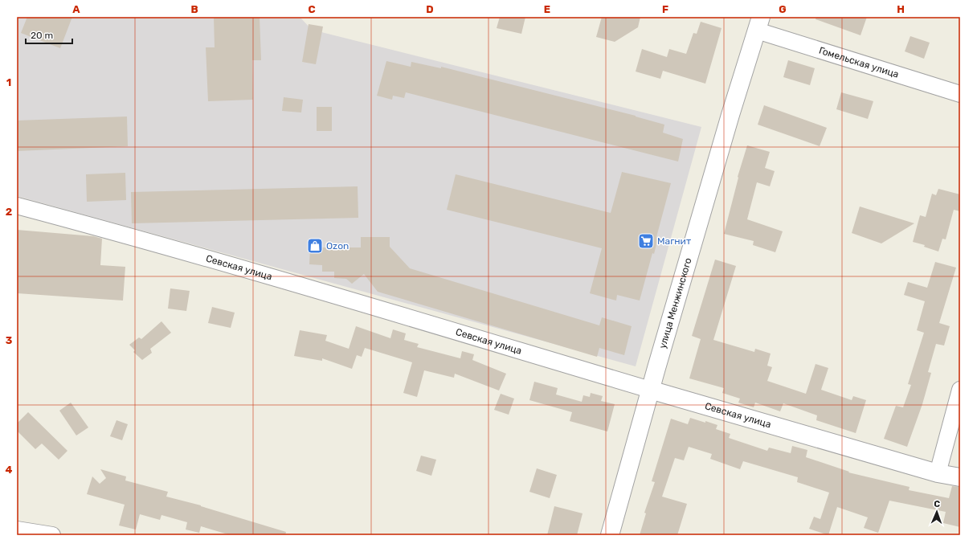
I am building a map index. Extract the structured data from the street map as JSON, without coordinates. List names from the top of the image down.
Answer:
{
  "streets": {
    "street": ["Гомельская улица", "Севская улица", "улица Менжинского"]
  },
  "crossings": [
    ["Гомельская улица", "улица Менжинского"],
    ["Севская улица", "улица Менжинского"]
  ],
  "places": {
    "supermarket": ["Магнит"],
    "shop": ["Ozon"]
  },
  "scale_bar": "20 m",
  "north": "top",
  "grid": {
    "columns": [
      "A",
      "B",
      "C",
      "D",
      "E",
      "F",
      "G",
      "H"
    ],
    "rows": [
      "1",
      "2",
      "3",
      "4"
    ]
  }
}
